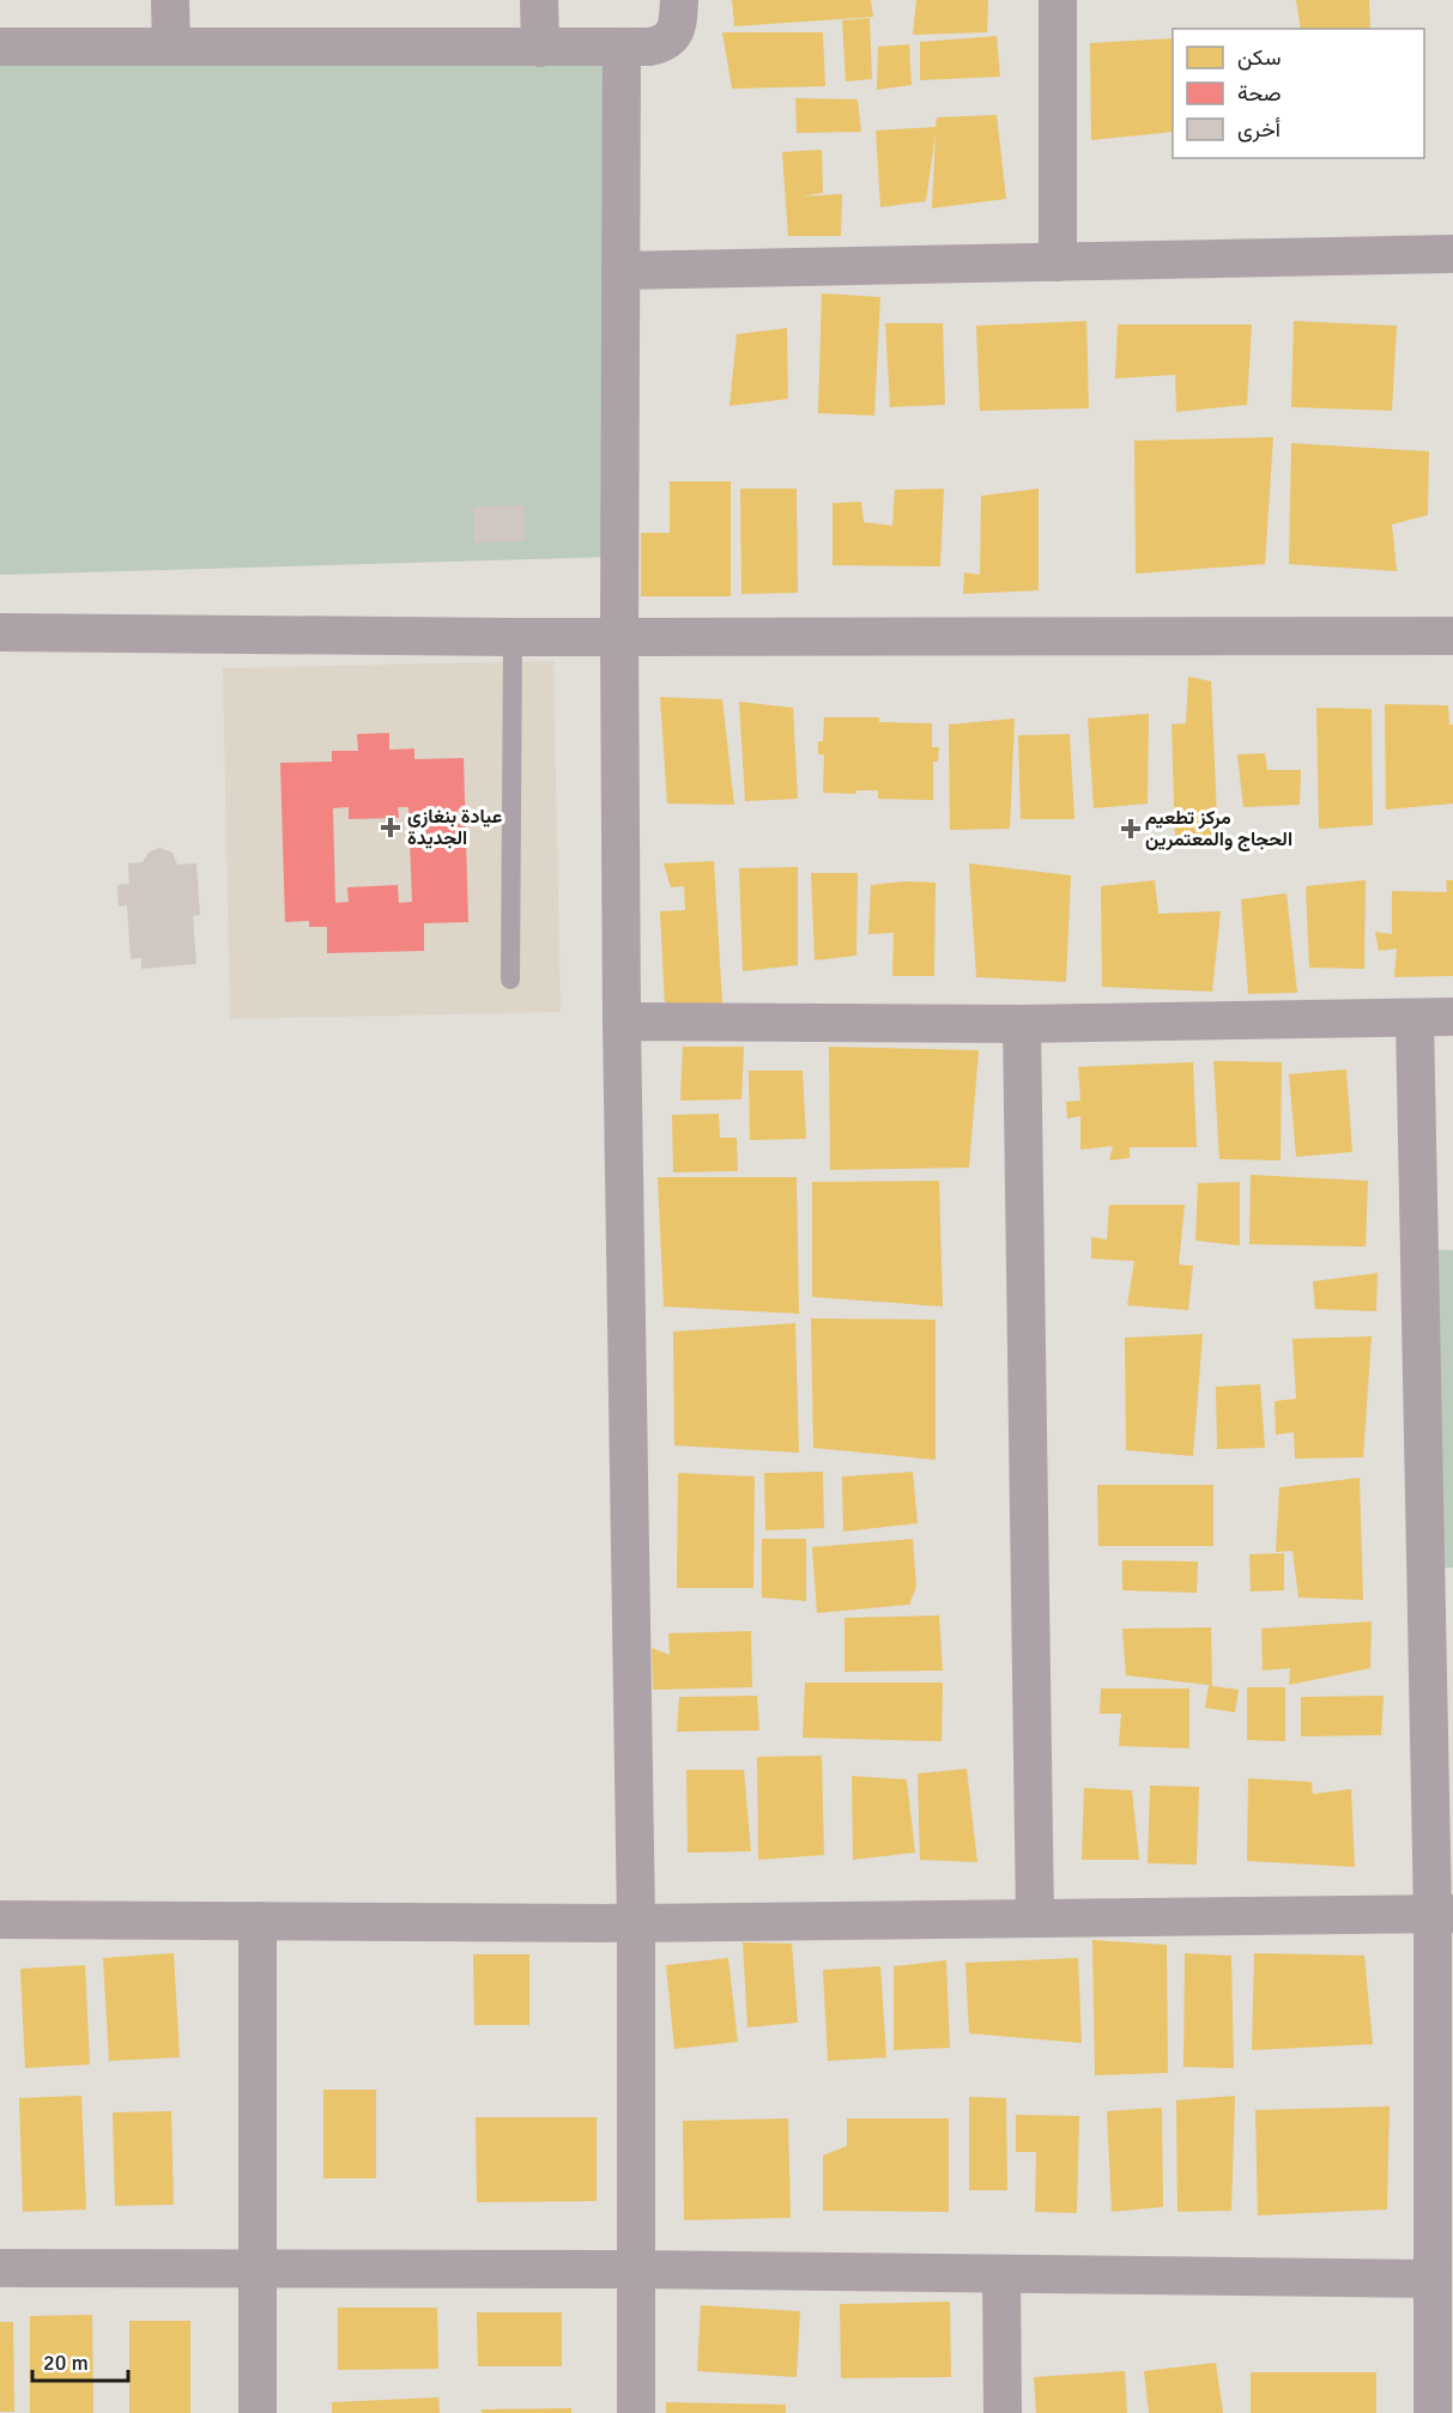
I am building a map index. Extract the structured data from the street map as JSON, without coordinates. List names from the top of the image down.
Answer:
{
  "places": {
    "health": ["عيادة بنغازي الجديدة", "مركز تطعيم الحجاج والمعتمرين"]
  },
  "legend": ["سكن", "صحة", "أخرى"],
  "scale_bar": "20 m"
}
